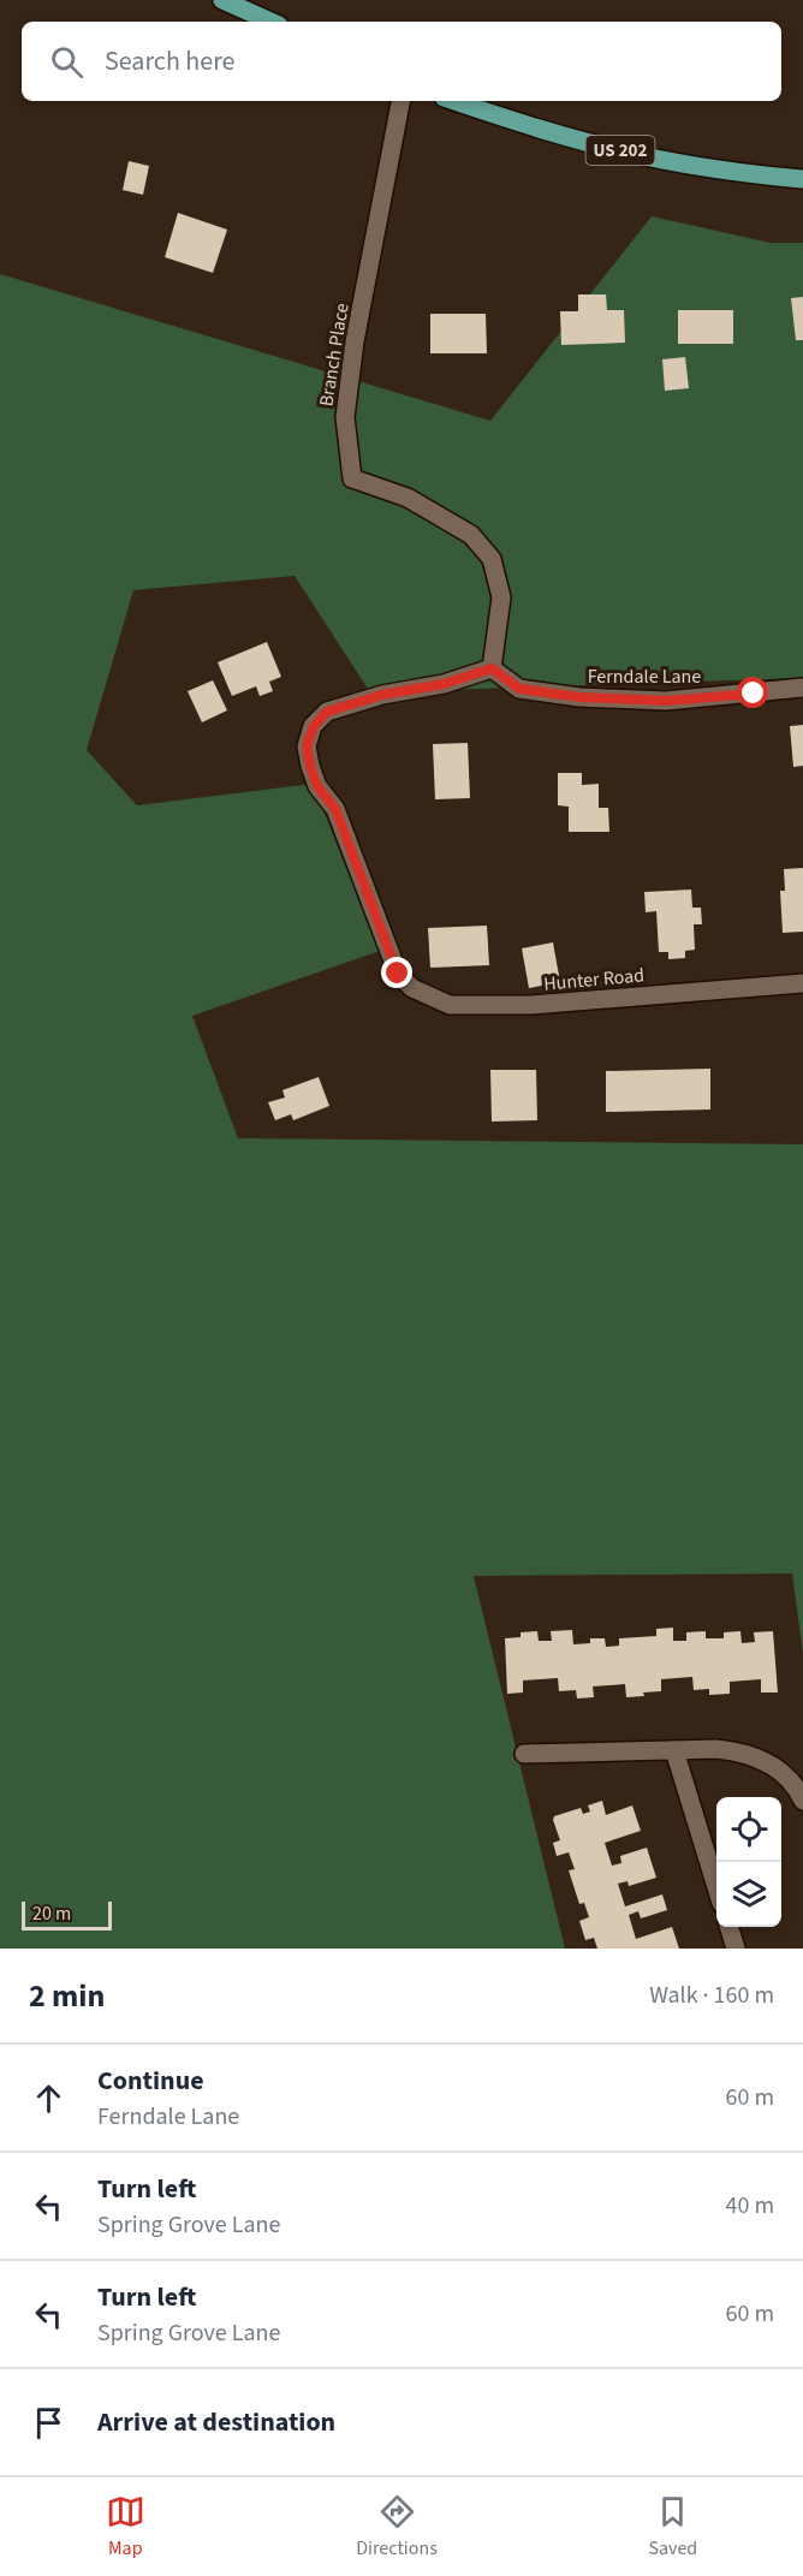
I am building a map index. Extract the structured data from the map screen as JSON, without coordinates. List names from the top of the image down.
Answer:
{
  "streets": {
    "main road": ["US 202"],
    "street": ["Branch Place", "Ferndale Lane", "Hunter Road"]
  },
  "crossings": [
    ["Branch Place", "Ferndale Lane"],
    ["Branch Place", "Hunter Road"],
    ["Ferndale Lane", "Hunter Road"]
  ],
  "scale_bar": "20 m",
  "page": {
    "search": "Search here",
    "scale": "20 m",
    "heading": ["2 min", "Walk · 160 m"],
    "list": [
      ["Continue", "Ferndale Lane", "60 m"],
      ["Turn left", "Spring Grove Lane", "40 m"],
      ["Turn left", "Spring Grove Lane", "60 m"],
      "Arrive at destination"
    ],
    "nav": ["Map", "Directions", "Saved"]
  }
}
